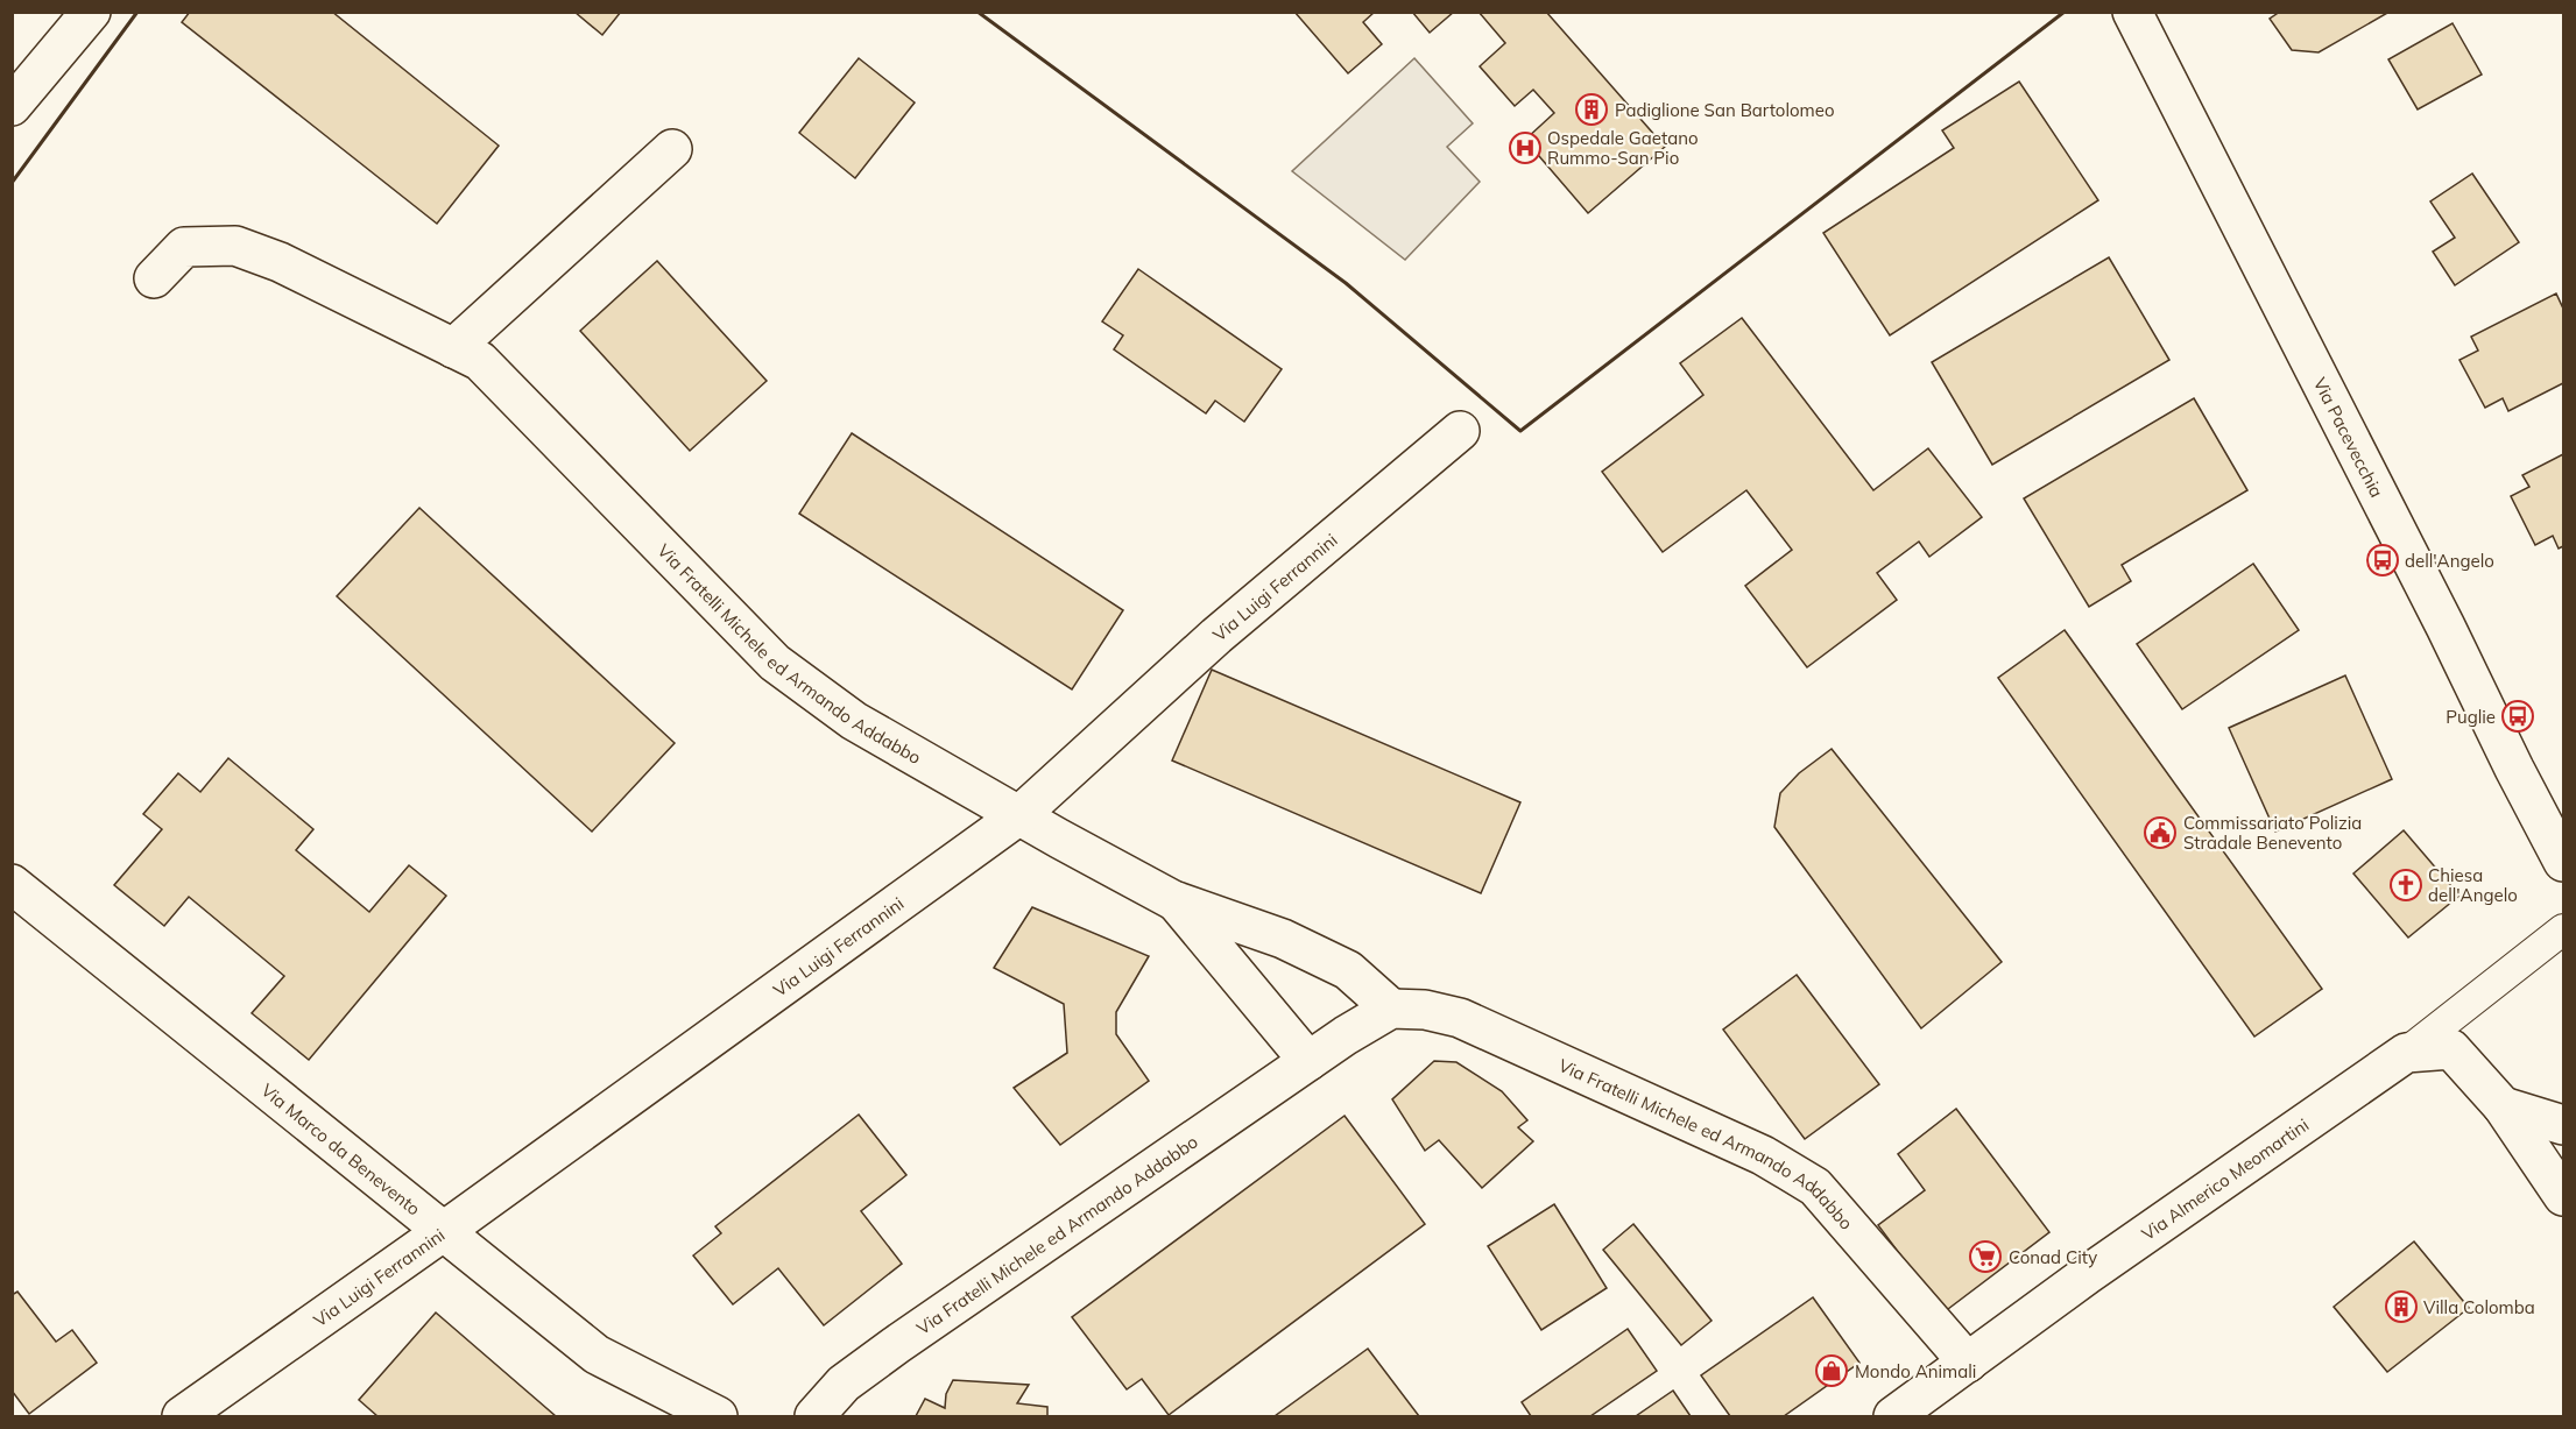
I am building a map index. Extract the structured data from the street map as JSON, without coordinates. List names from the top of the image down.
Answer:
{
  "streets": {
    "street": [
      "Via Pacevecchia",
      "Via Luigi Ferrannini",
      "Via Fratelli Michele ed Armando Addabbo",
      "Via Marco da Benevento",
      "Via Almerico Meomartini"
    ]
  },
  "crossings": [
    ["Via Luigi Ferrannini", "Via Fratelli Michele ed Armando Addabbo"],
    ["Via Luigi Ferrannini", "Via Marco da Benevento"],
    ["Via Fratelli Michele ed Armando Addabbo", "Via Almerico Meomartini"]
  ],
  "places": {
    "building": ["Padiglione San Bartolomeo", "Villa Colomba"],
    "hospital": ["Ospedale Gaetano Rummo-San Pio"],
    "bus stop": ["dell'Angelo", "Puglie"],
    "public building": ["Commissariato Polizia Stradale Benevento"],
    "church": ["Chiesa dell'Angelo"],
    "supermarket": ["Conad City"],
    "shop": ["Mondo Animali"]
  }
}
